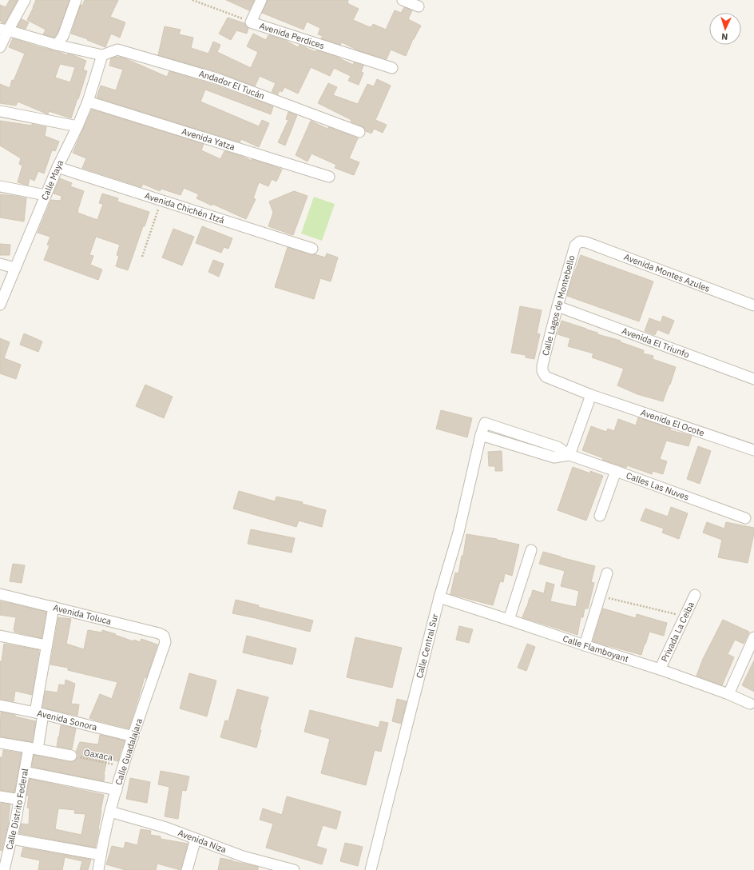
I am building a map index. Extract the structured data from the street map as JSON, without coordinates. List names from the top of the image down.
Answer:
{
  "streets": {
    "street": [
      "Avenida Perdices",
      "Andador El Tucán",
      "Avenida Yatza",
      "Calle Maya",
      "Avenida Chichén Itzá",
      "Avenida Montes Azules",
      "Calle Lagos de Montebello",
      "Avenida El Triunfo",
      "Avenida El Ocote",
      "Calles Las Nuves",
      "Avenida Toluca",
      "Privada La Ceiba",
      "Calle Central Sur",
      "Calle Flamboyant",
      "Avenida Sonora",
      "Calle Guadalajara",
      "Calle Distrito Federal",
      "Avenida Niza"
    ],
    "path": ["Oaxaca"]
  },
  "crossings": [
    ["Andador El Tucán", "Calle Maya"],
    ["Avenida Yatza", "Calle Maya"],
    ["Calle Maya", "Avenida Chichén Itzá"],
    ["Avenida Montes Azules", "Calle Lagos de Montebello"],
    ["Calle Lagos de Montebello", "Avenida El Triunfo"],
    ["Calle Lagos de Montebello", "Avenida El Ocote"],
    ["Calles Las Nuves", "Calle Central Sur"],
    ["Avenida Toluca", "Calle Guadalajara"],
    ["Avenida Toluca", "Calle Distrito Federal"],
    ["Privada La Ceiba", "Calle Flamboyant"],
    ["Calle Central Sur", "Calle Flamboyant"],
    ["Avenida Sonora", "Calle Guadalajara"],
    ["Avenida Sonora", "Calle Distrito Federal"],
    ["Calle Guadalajara", "Oaxaca"],
    ["Calle Guadalajara", "Avenida Niza"]
  ],
  "north": "bottom"
}
